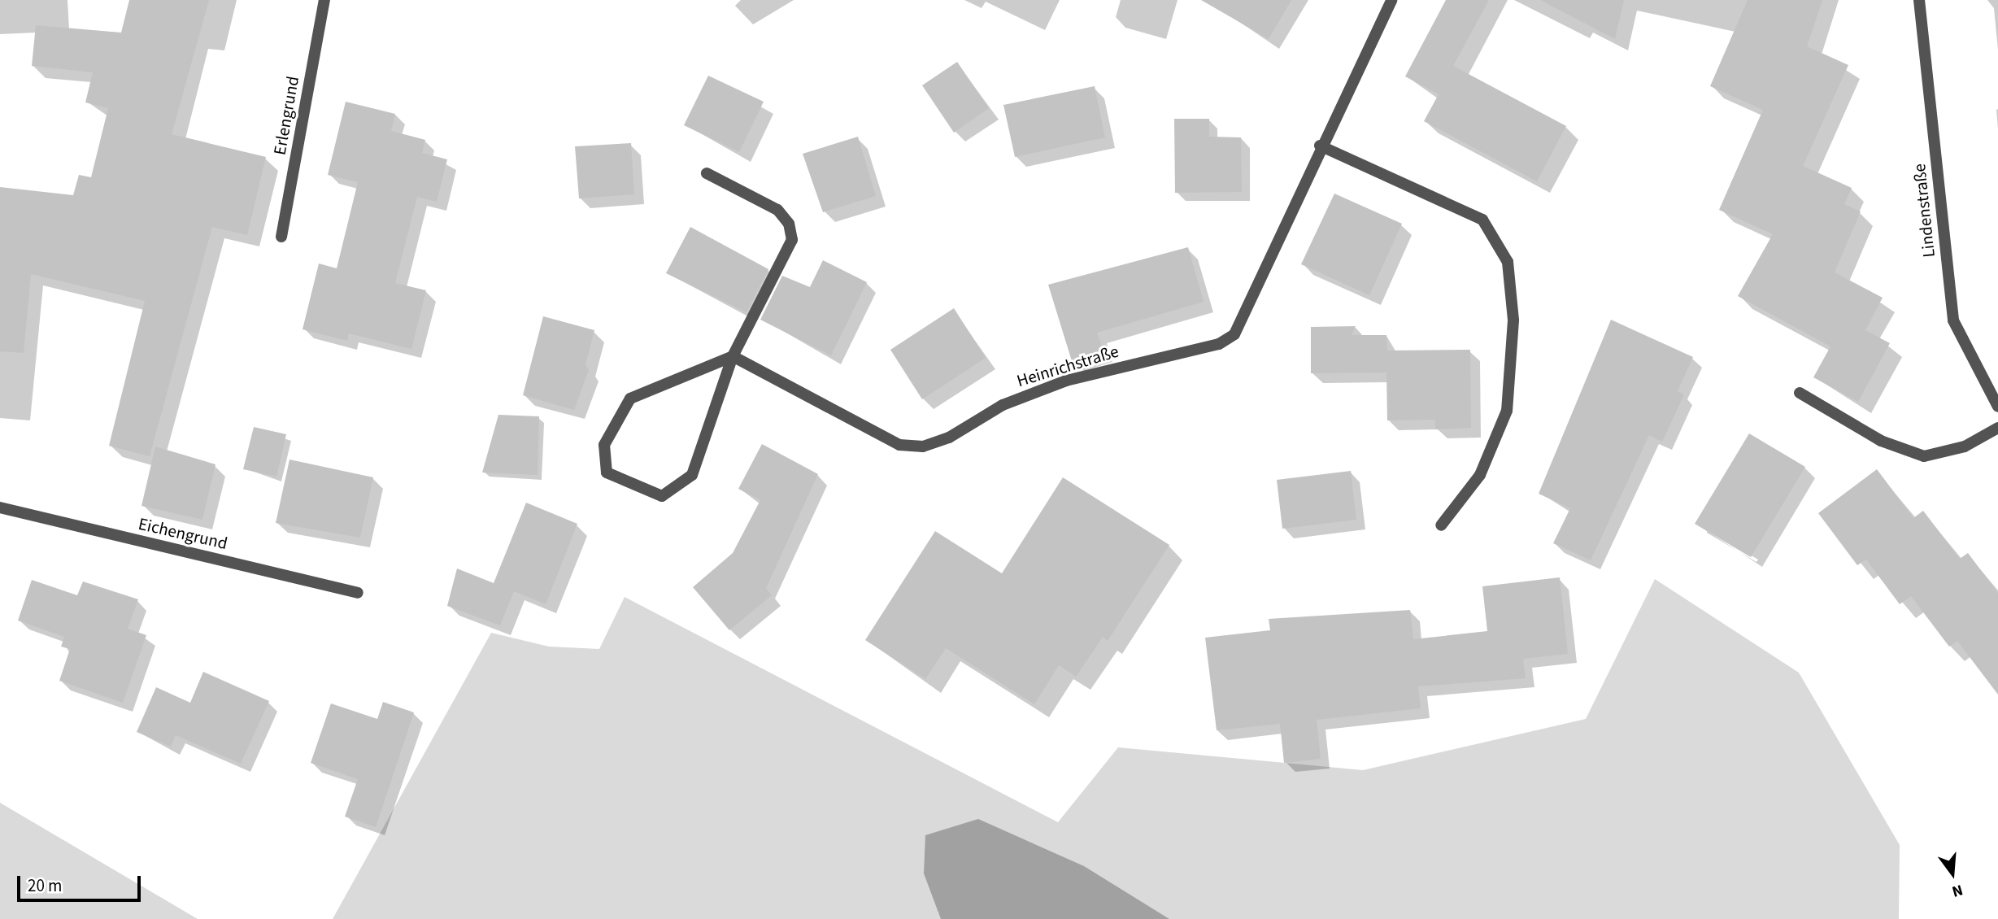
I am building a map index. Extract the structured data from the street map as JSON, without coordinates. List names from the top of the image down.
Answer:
{
  "streets": {
    "street": [
      "Erlengrund",
      "Lindenstraße",
      "Heinrichstraße",
      "Eichengrund"
    ]
  },
  "scale_bar": "20 m",
  "north": "bottom"
}
